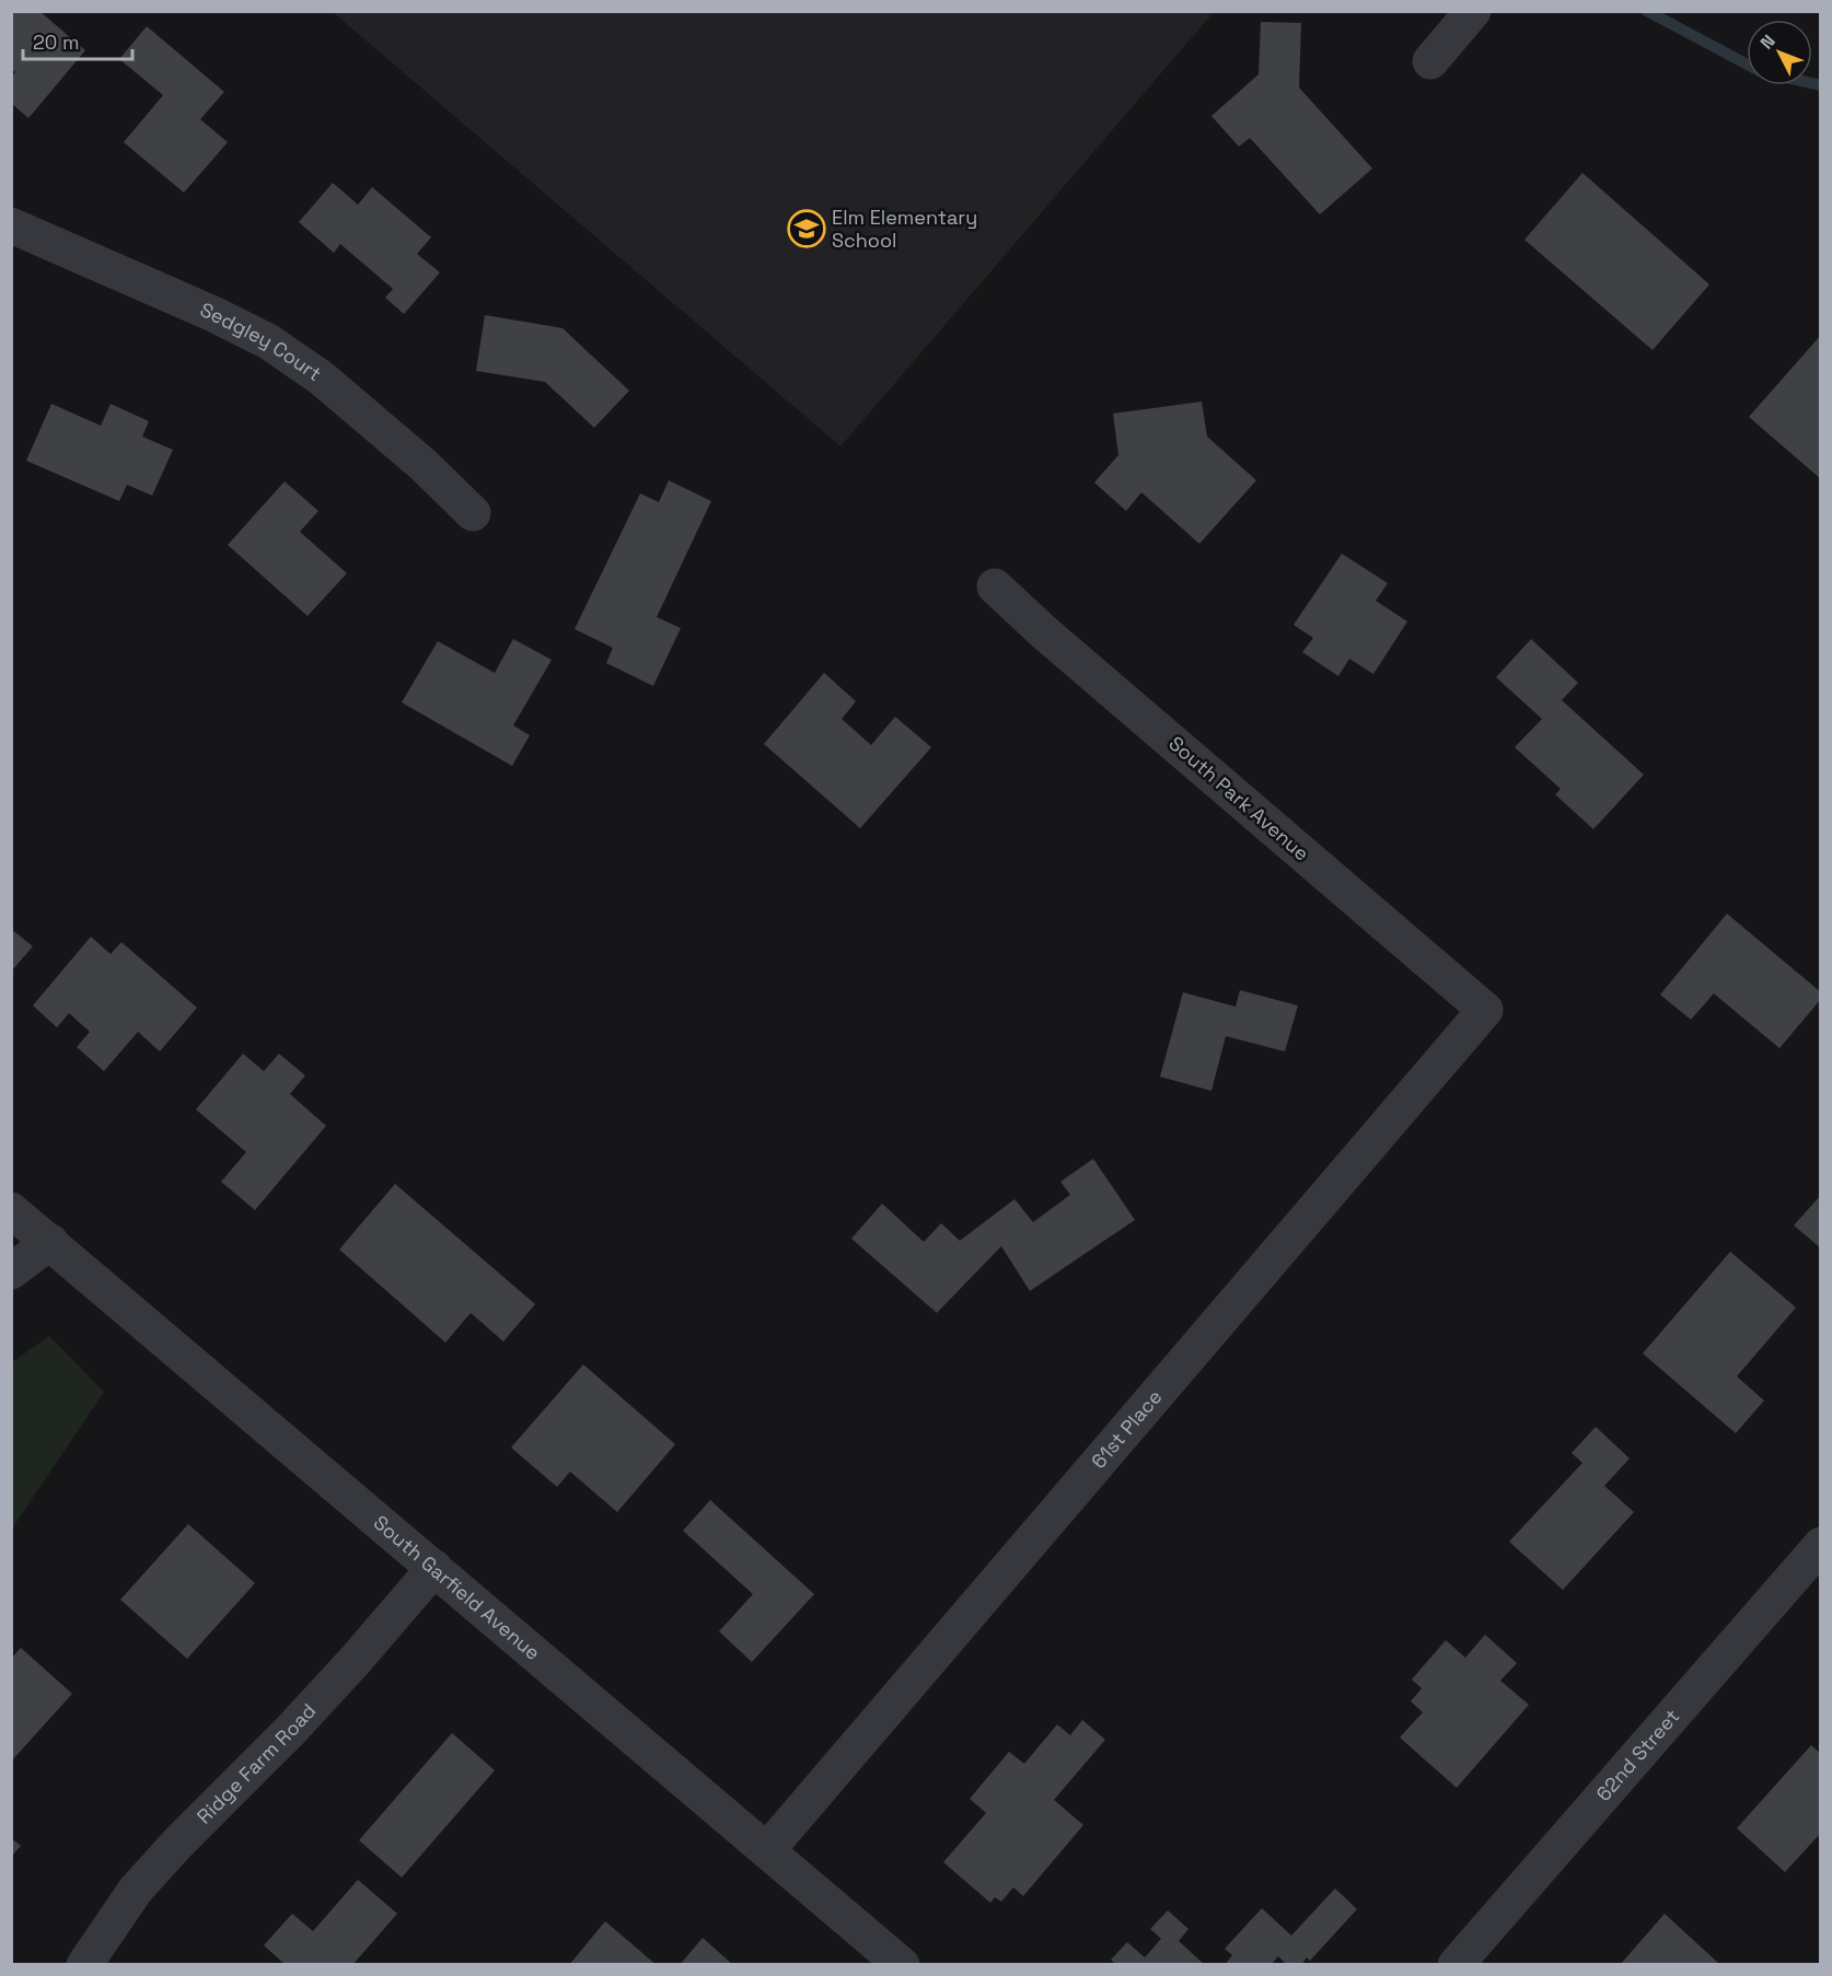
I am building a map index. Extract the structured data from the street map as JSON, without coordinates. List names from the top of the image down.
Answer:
{
  "streets": {
    "street": [
      "Sedgley Court",
      "South Park Avenue",
      "61st Place",
      "South Garfield Avenue",
      "62nd Street",
      "Ridge Farm Road"
    ]
  },
  "crossings": [
    ["South Park Avenue", "61st Place"],
    ["61st Place", "South Garfield Avenue"],
    ["South Garfield Avenue", "Ridge Farm Road"]
  ],
  "places": {
    "school or university": ["Elm Elementary School"]
  },
  "scale_bar": "20 m",
  "north": "top left"
}
